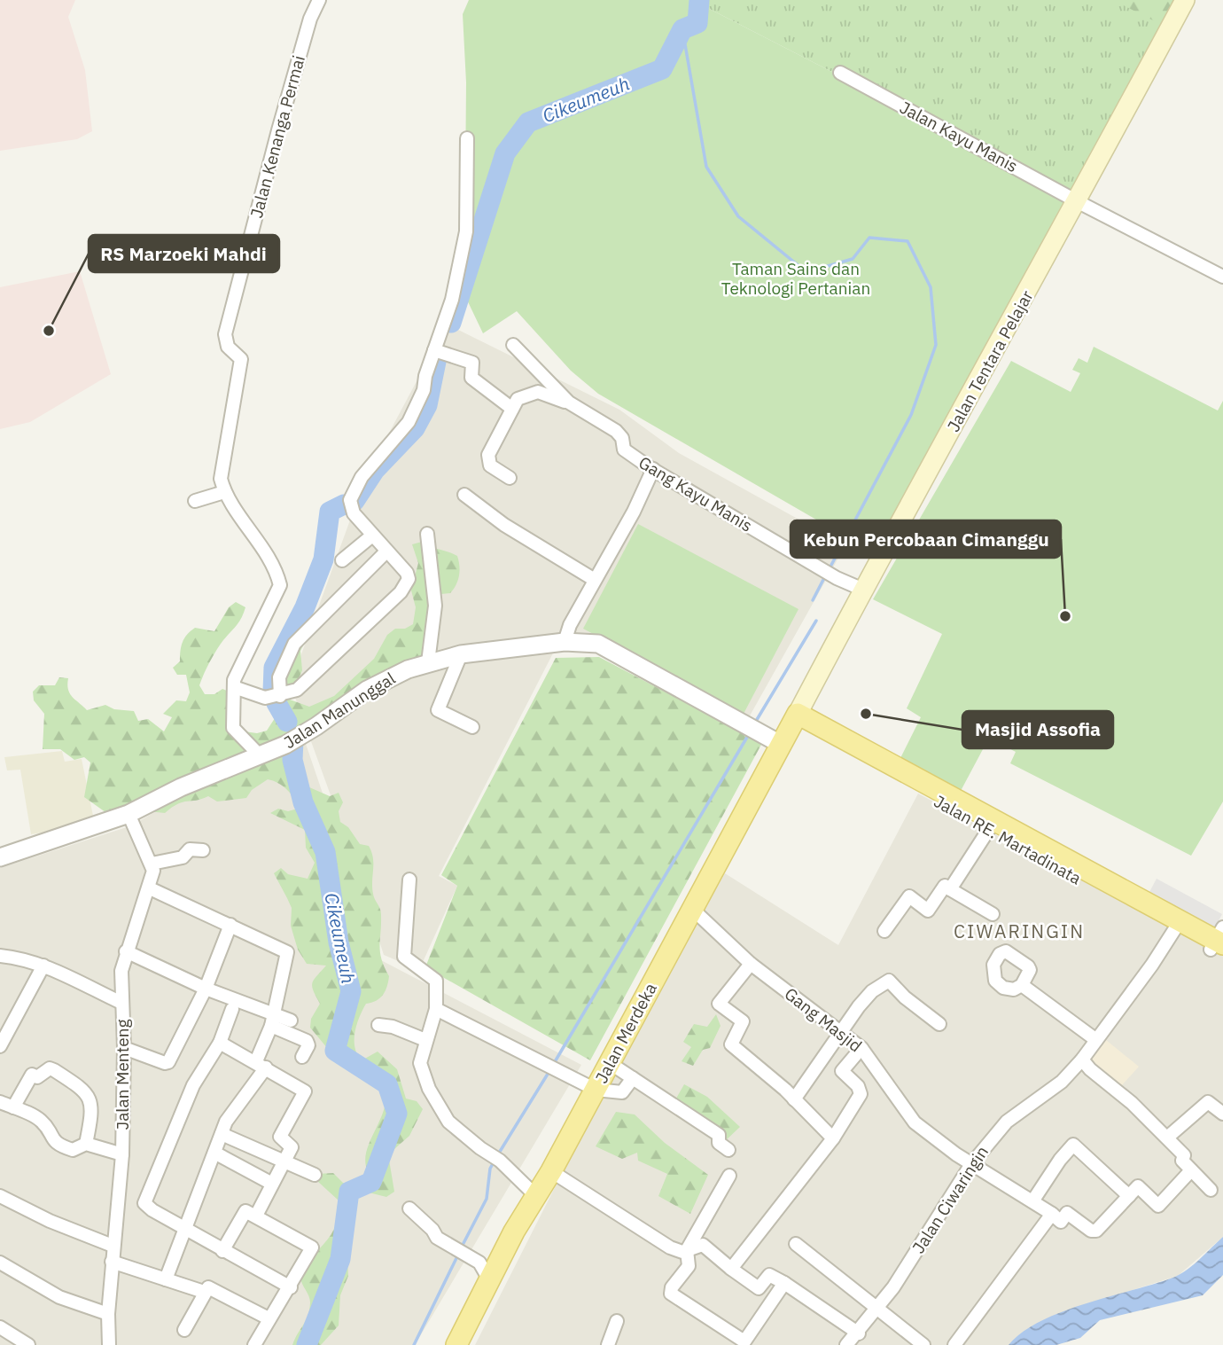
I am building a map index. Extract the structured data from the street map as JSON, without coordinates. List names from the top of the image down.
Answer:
{
  "streets": {
    "main road": ["Jalan Tentara Pelajar", "Jalan RE. Martadinata", "Jalan Merdeka"],
    "street": [
      "Jalan Kenanga Permai",
      "Jalan Kayu Manis",
      "Gang Kayu Manis",
      "Jalan Manunggal",
      "Gang Masjid",
      "Jalan Menteng",
      "Jalan Ciwaringin"
    ]
  },
  "crossings": [
    ["Jalan Kenanga Permai", "Jalan Manunggal"],
    ["Jalan Kayu Manis", "Jalan Tentara Pelajar"],
    ["Jalan Tentara Pelajar", "Gang Kayu Manis"],
    ["Jalan Tentara Pelajar", "Jalan RE. Martadinata"],
    ["Jalan Tentara Pelajar", "Jalan Merdeka"],
    ["Jalan Manunggal", "Jalan Merdeka"],
    ["Jalan Manunggal", "Jalan Menteng"],
    ["Jalan RE. Martadinata", "Jalan Merdeka"],
    ["Jalan RE. Martadinata", "Jalan Ciwaringin"],
    ["Gang Masjid", "Jalan Merdeka"],
    ["Gang Masjid", "Jalan Ciwaringin"]
  ],
  "districts": ["CIWARINGIN"],
  "water": ["Cikeumeuh"],
  "parks": ["Taman Sains dan Teknologi Pertanian"],
  "places": ["RS Marzoeki Mahdi", "Kebun Percobaan Cimanggu", "Masjid Assofia"]
}
